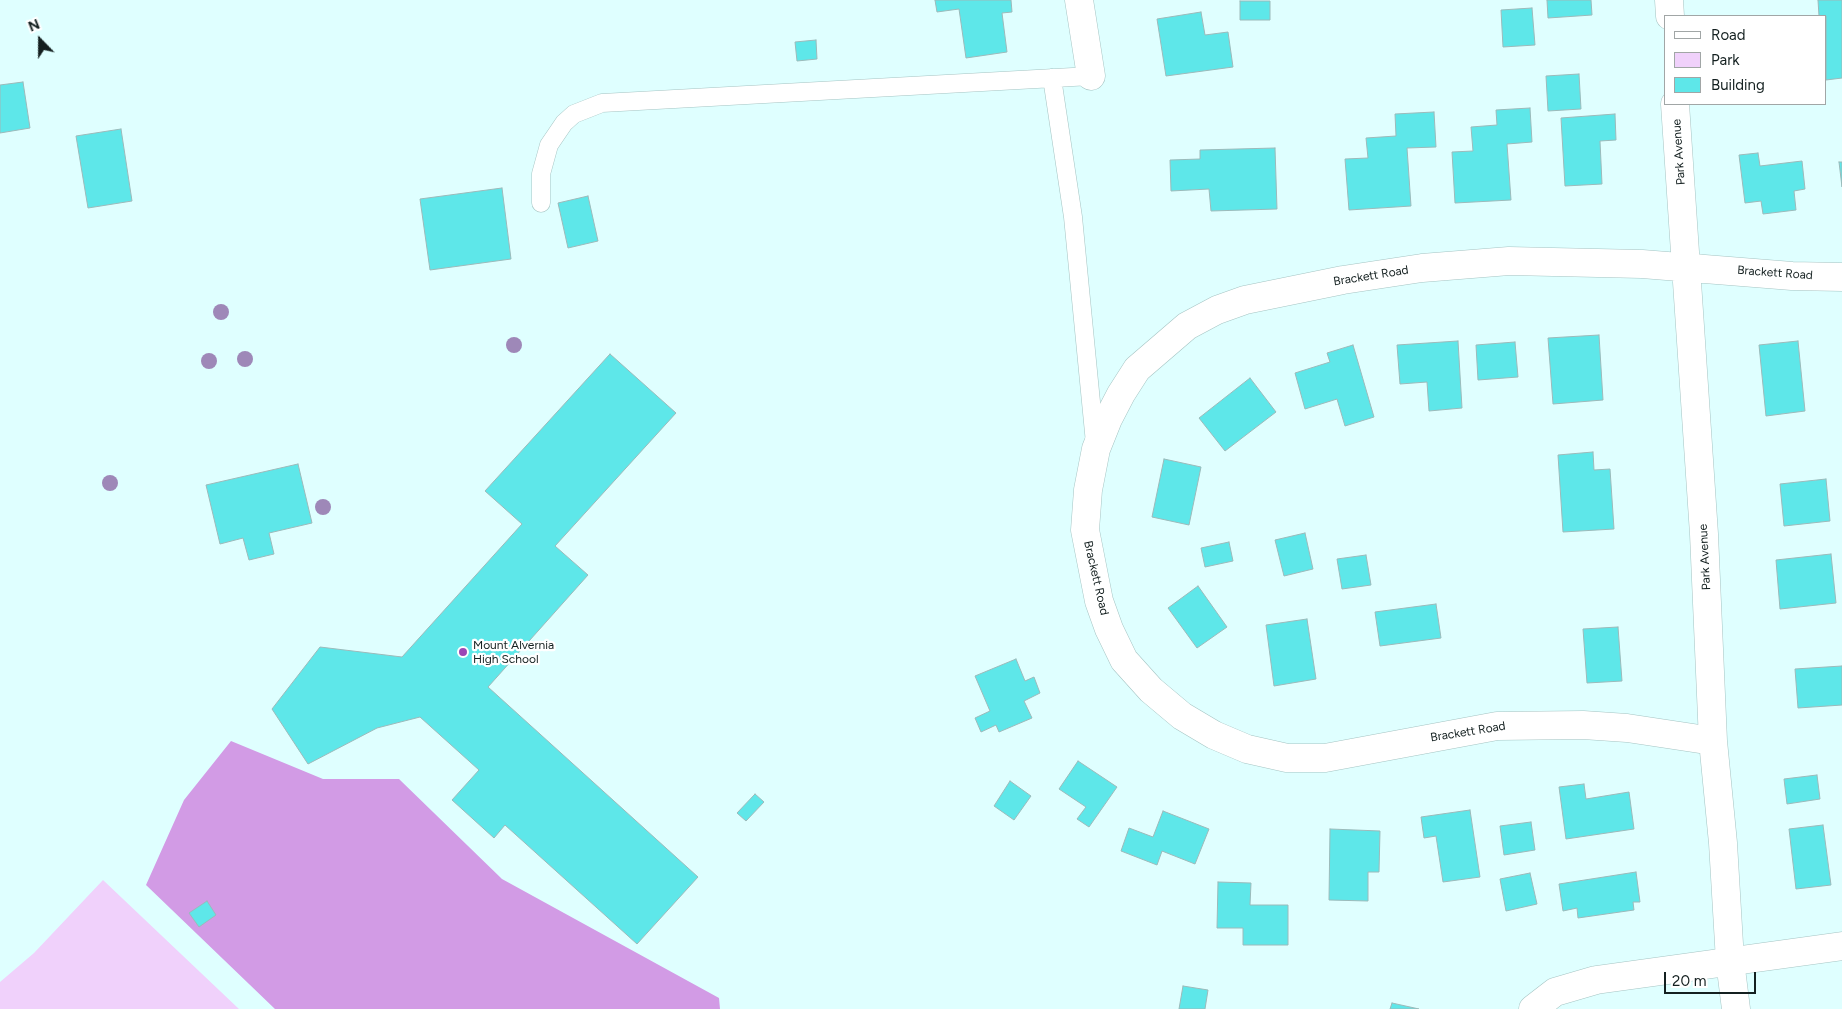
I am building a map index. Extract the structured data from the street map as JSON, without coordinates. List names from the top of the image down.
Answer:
{
  "streets": {
    "street": ["Park Avenue", "Brackett Road"]
  },
  "crossings": [
    ["Park Avenue", "Brackett Road"]
  ],
  "places": ["Mount Alvernia High School"],
  "legend": ["Road", "Park", "Building"],
  "scale_bar": "20 m",
  "north": "top"
}
